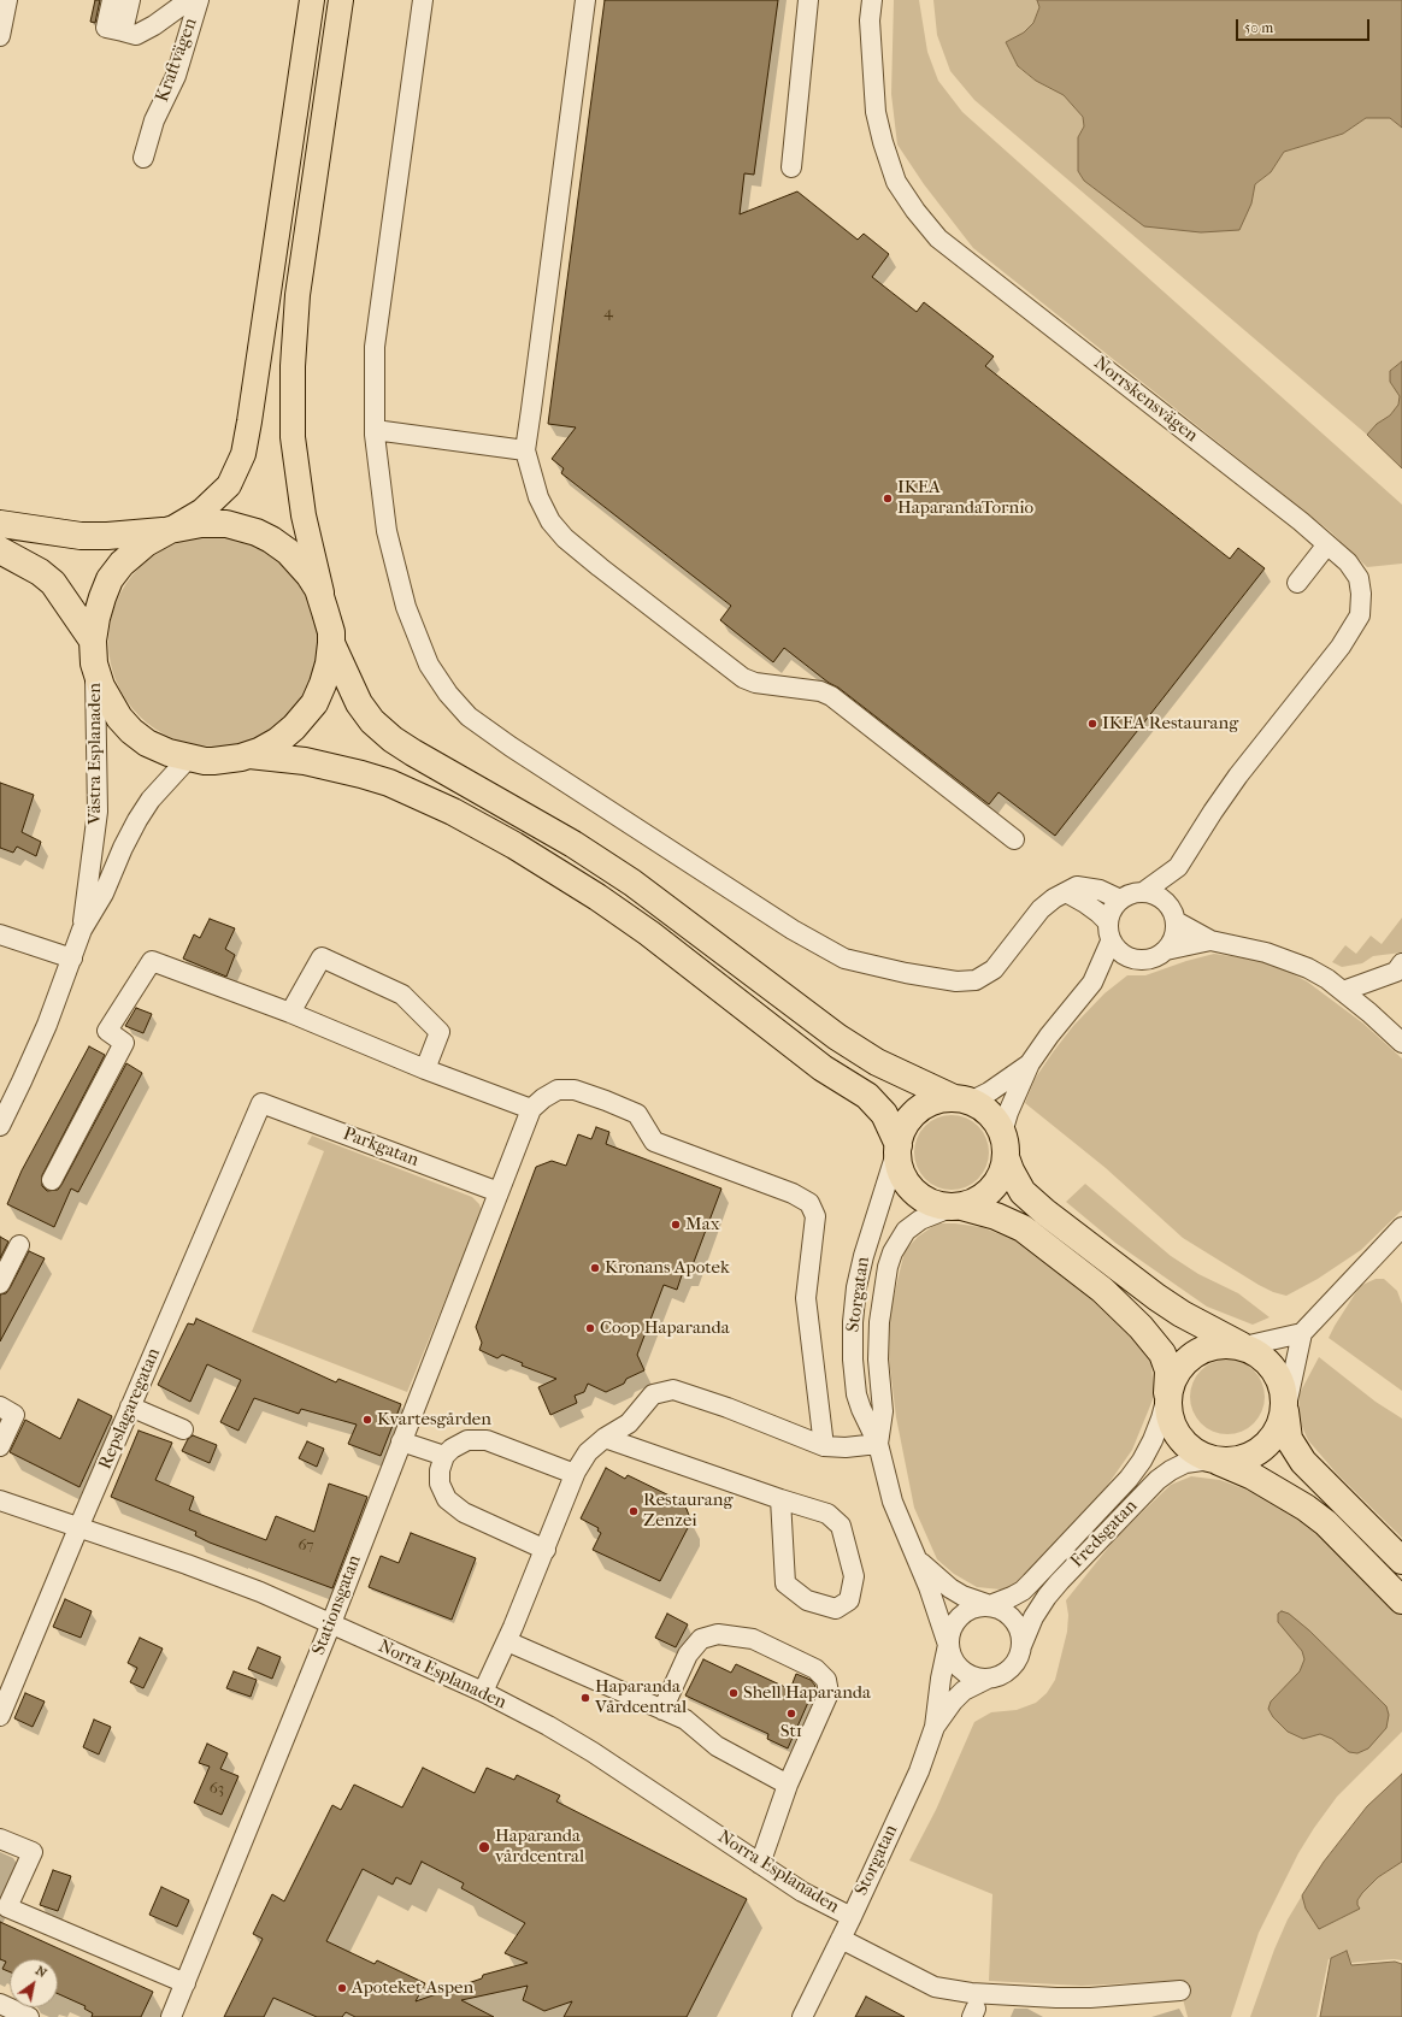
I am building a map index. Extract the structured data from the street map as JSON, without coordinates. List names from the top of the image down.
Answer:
{
  "streets": {
    "street": [
      "Kraftvägen",
      "Norrskensvägen",
      "Västra Esplanaden",
      "Parkgatan",
      "Storgatan",
      "Repslagaregatan",
      "Fredsgatan",
      "Stationsgatan",
      "Norra Esplanaden"
    ]
  },
  "crossings": [
    ["Parkgatan", "Repslagaregatan"],
    ["Parkgatan", "Stationsgatan"],
    ["Storgatan", "Fredsgatan"],
    ["Storgatan", "Norra Esplanaden"],
    ["Repslagaregatan", "Norra Esplanaden"],
    ["Stationsgatan", "Norra Esplanaden"]
  ],
  "places": [
    "IKEA HaparandaTornio",
    "IKEA Restaurang",
    "Max",
    "Kronans Apotek",
    "Coop Haparanda",
    "Kvartesgården",
    "Restaurang Zenzei",
    "Shell Haparanda",
    "Haparanda Vårdcentral",
    "St1",
    "Haparanda vårdcentral",
    "Apoteket Aspen"
  ],
  "house_numbers": ["4", "67", "63"],
  "scale_bar": "50 m",
  "north": "top right"
}
